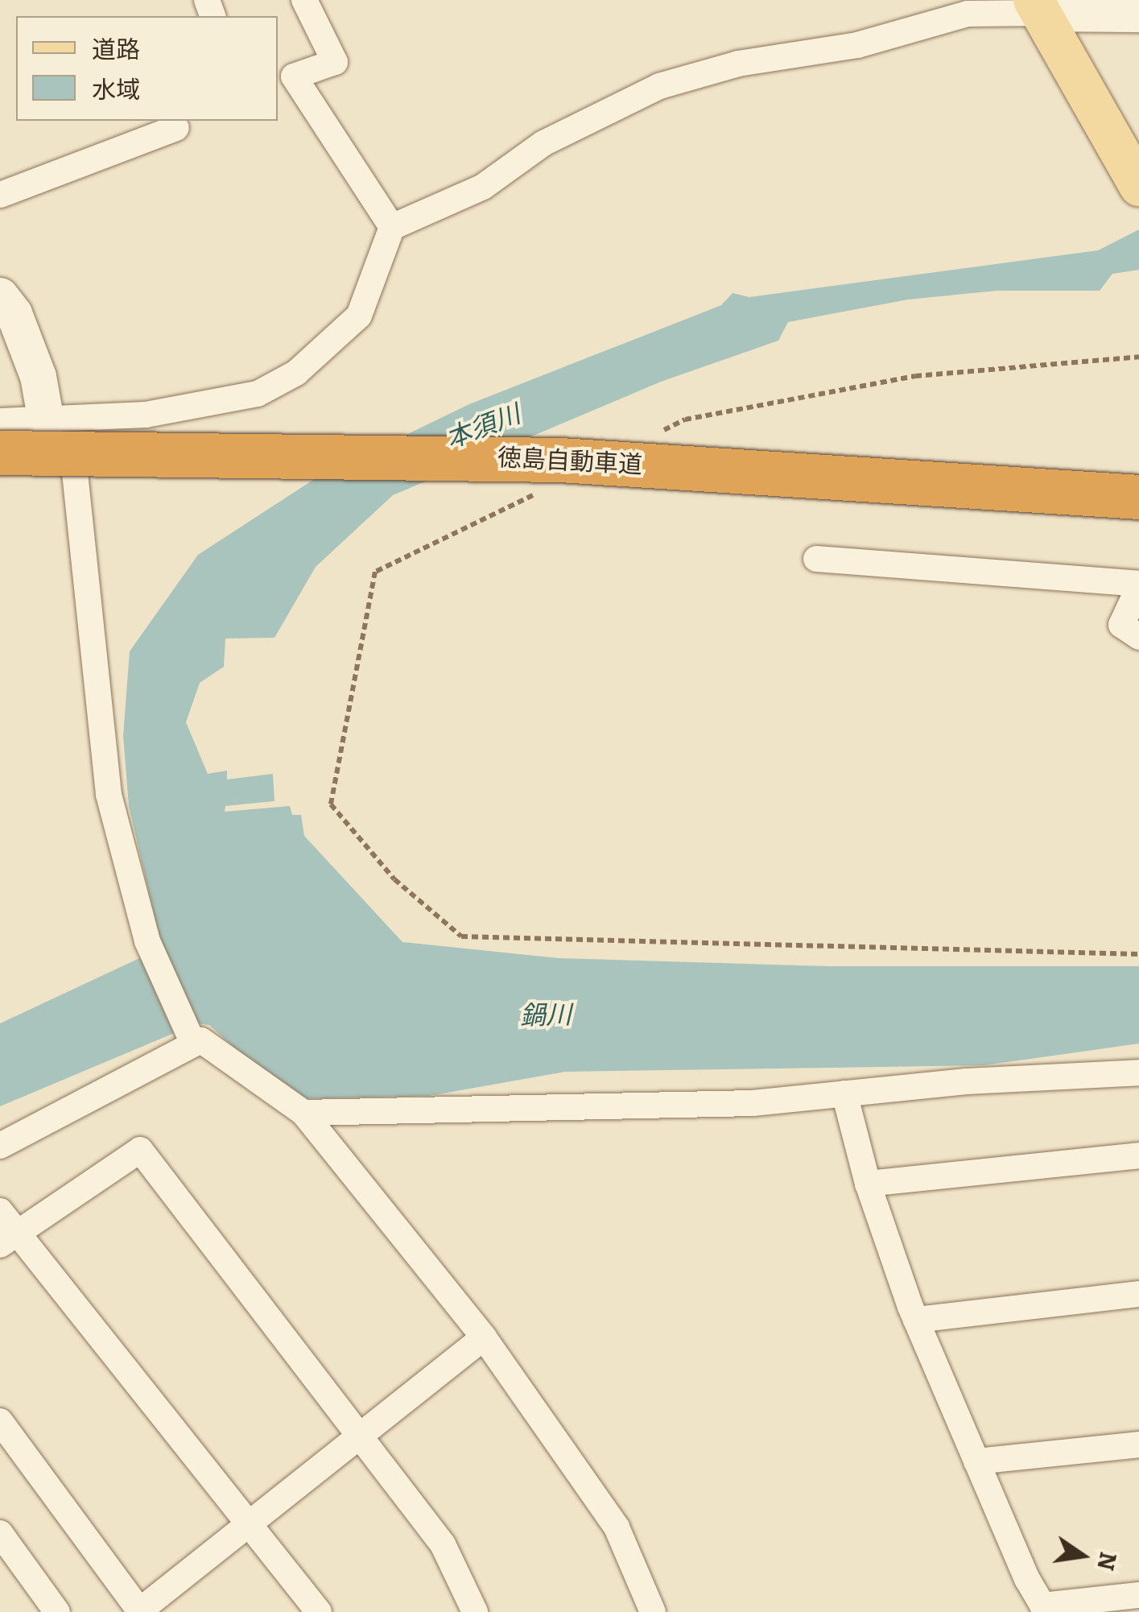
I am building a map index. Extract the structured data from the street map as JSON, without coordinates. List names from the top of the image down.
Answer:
{
  "streets": {
    "highway": ["徳島自動車道"]
  },
  "water": ["本須川", "鍋川"],
  "legend": ["道路", "水域"],
  "north": "right"
}
